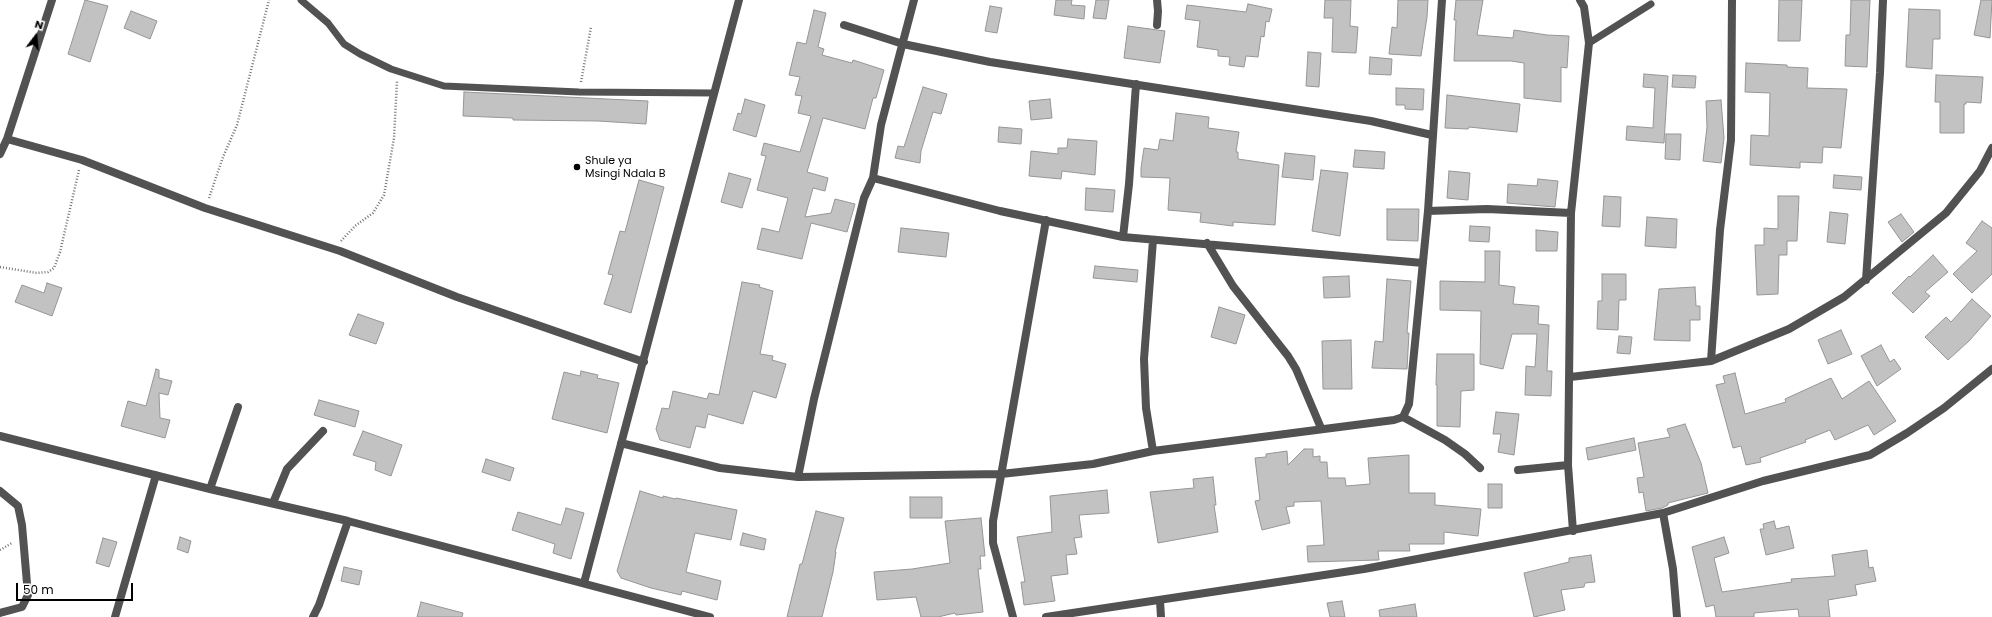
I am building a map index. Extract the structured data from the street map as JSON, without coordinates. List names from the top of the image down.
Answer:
{
  "places": ["Shule ya Msingi Ndala B"],
  "scale_bar": "50 m",
  "north": "top"
}
